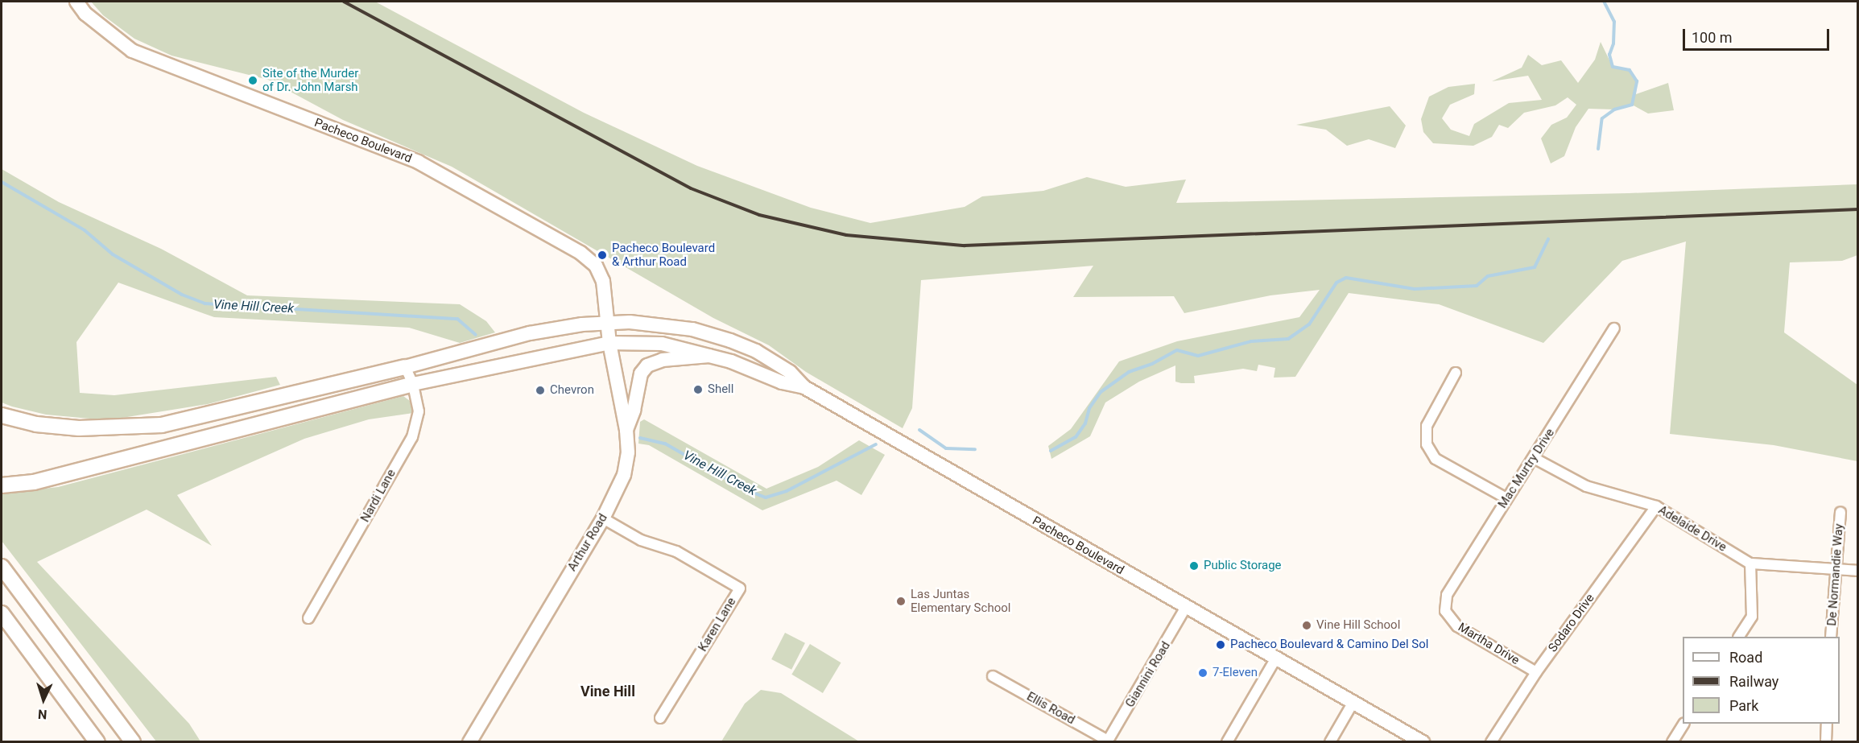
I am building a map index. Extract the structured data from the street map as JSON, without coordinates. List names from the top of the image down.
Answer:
{
  "streets": {
    "main road": ["Pacheco Boulevard", "Arthur Road"],
    "street": [
      "Mac Murtry Drive",
      "Nardi Lane",
      "Adelaide Drive",
      "De Normandie Way",
      "Sodaro Drive",
      "Karen Lane",
      "Martha Drive",
      "Giannini Road",
      "Ellis Road"
    ]
  },
  "crossings": [
    ["Pacheco Boulevard", "Nardi Lane"],
    ["Pacheco Boulevard", "Arthur Road"],
    ["Pacheco Boulevard", "Giannini Road"],
    ["Mac Murtry Drive", "Adelaide Drive"],
    ["Mac Murtry Drive", "Martha Drive"],
    ["Adelaide Drive", "Sodaro Drive"],
    ["Arthur Road", "Karen Lane"],
    ["Sodaro Drive", "Martha Drive"],
    ["Giannini Road", "Ellis Road"]
  ],
  "districts": ["Vine Hill"],
  "water": ["Vine Hill Creek"],
  "places": [
    "Site of the Murder of Dr. John Marsh",
    "Pacheco Boulevard & Arthur Road",
    "Shell",
    "Chevron",
    "Public Storage",
    "Las Juntas Elementary School",
    "Vine Hill School",
    "Pacheco Boulevard & Camino Del Sol",
    "7-Eleven"
  ],
  "legend": ["Road", "Railway", "Park"],
  "scale_bar": "100 m",
  "north": "bottom"
}
